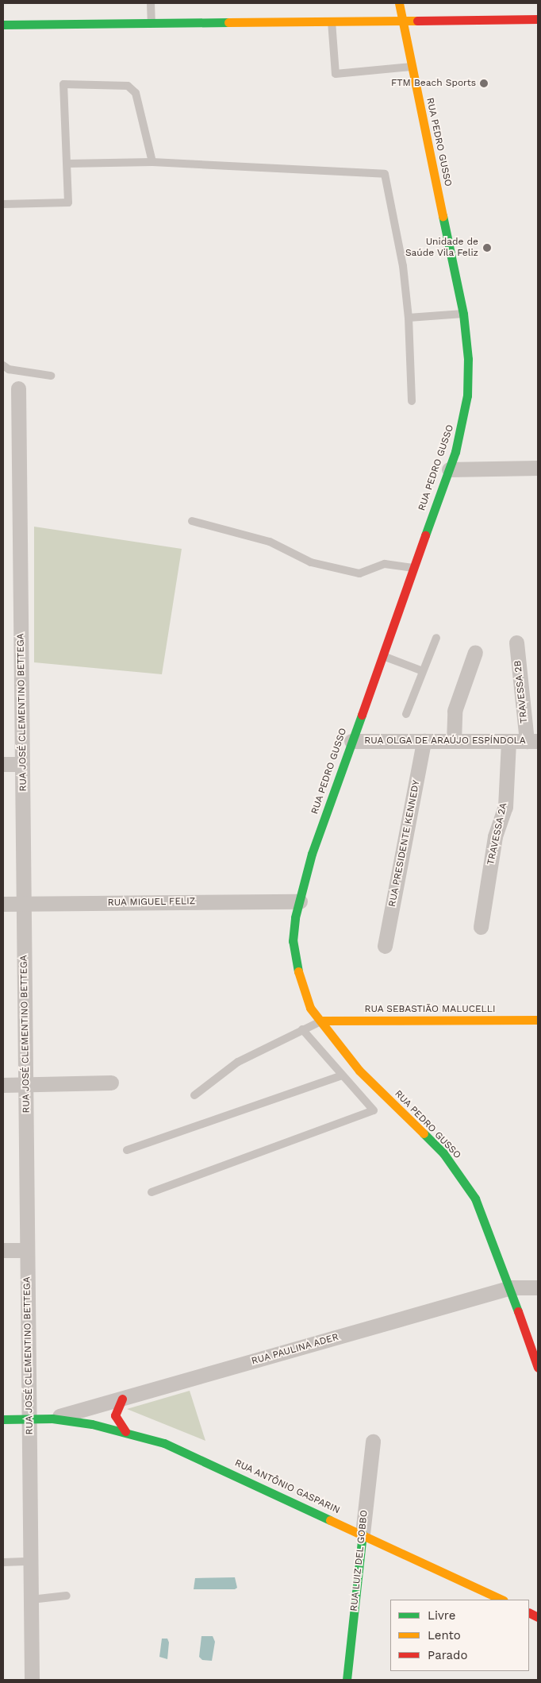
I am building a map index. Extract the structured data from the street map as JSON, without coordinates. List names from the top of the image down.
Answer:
{
  "streets": {
    "main road": [
      "RUA PEDRO GUSSO",
      "RUA SEBASTIÃO MALUCELLI",
      "RUA ANTÔNIO GASPARIN",
      "RUA LUIZ DEL GOBBO"
    ],
    "street": [
      "TRAVESSA 2B",
      "RUA JOSÉ CLEMENTINO BETTEGA",
      "RUA OLGA DE ARAÚJO ESPÍNDOLA",
      "TRAVESSA 2A",
      "RUA PRESIDENTE KENNEDY",
      "RUA MIGUEL FELIZ",
      "RUA PAULINA ADER"
    ]
  },
  "crossings": [
    ["RUA PEDRO GUSSO", "RUA OLGA DE ARAÚJO ESPÍNDOLA"],
    ["RUA PEDRO GUSSO", "RUA MIGUEL FELIZ"],
    ["RUA PEDRO GUSSO", "RUA SEBASTIÃO MALUCELLI"],
    ["RUA PEDRO GUSSO", "RUA PAULINA ADER"],
    ["TRAVESSA 2B", "RUA OLGA DE ARAÚJO ESPÍNDOLA"],
    ["RUA JOSÉ CLEMENTINO BETTEGA", "RUA MIGUEL FELIZ"],
    ["RUA JOSÉ CLEMENTINO BETTEGA", "RUA ANTÔNIO GASPARIN"],
    ["RUA OLGA DE ARAÚJO ESPÍNDOLA", "TRAVESSA 2A"],
    ["RUA OLGA DE ARAÚJO ESPÍNDOLA", "RUA PRESIDENTE KENNEDY"],
    ["RUA PAULINA ADER", "RUA ANTÔNIO GASPARIN"],
    ["RUA ANTÔNIO GASPARIN", "RUA LUIZ DEL GOBBO"]
  ],
  "places": ["FTM Beach Sports", "Unidade de Saúde Vila Feliz"],
  "legend": ["Livre", "Lento", "Parado"]
}
